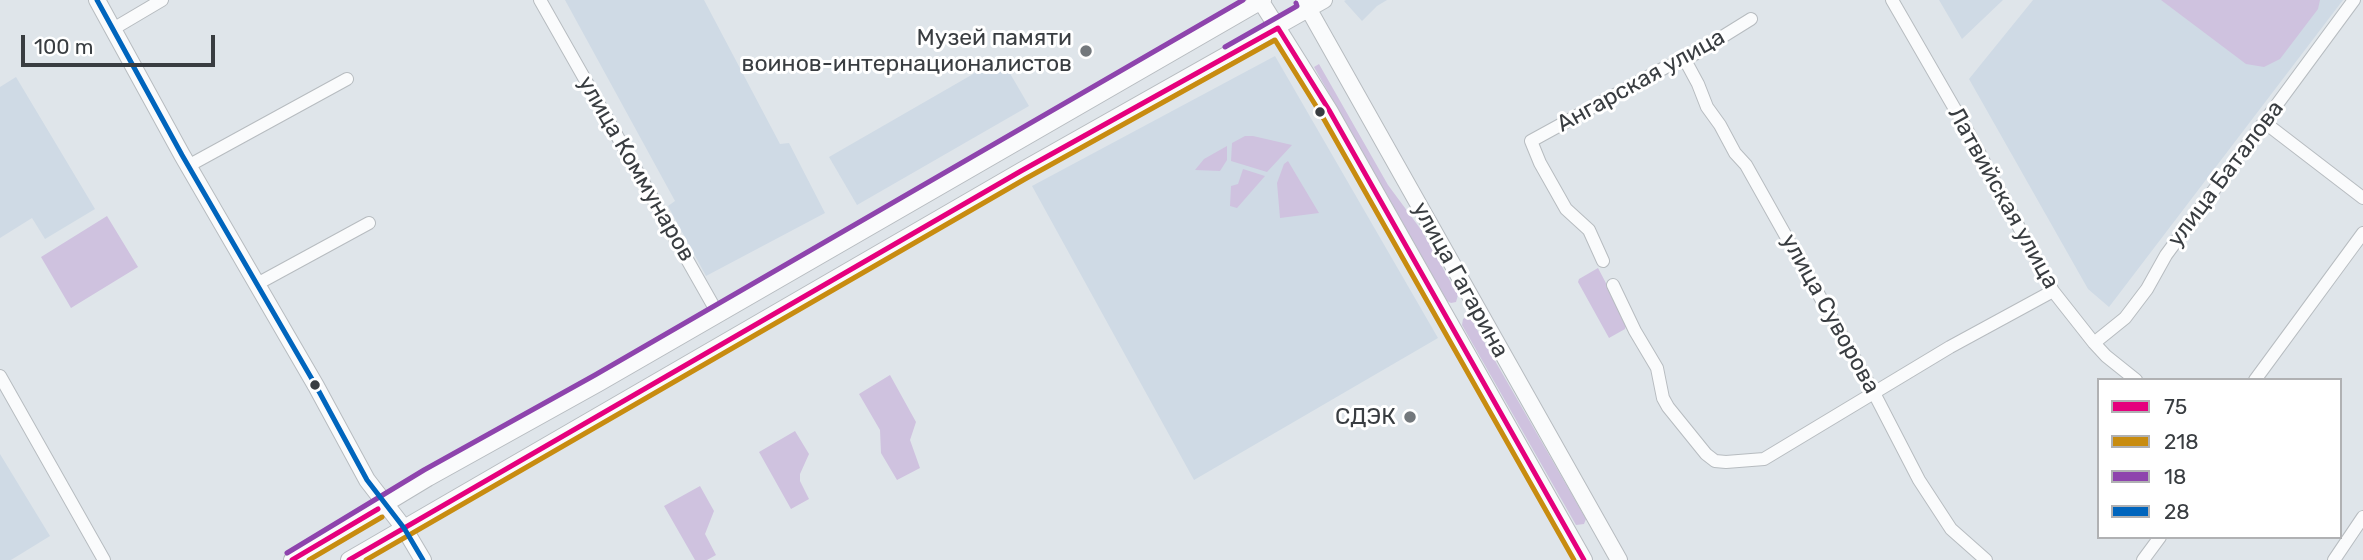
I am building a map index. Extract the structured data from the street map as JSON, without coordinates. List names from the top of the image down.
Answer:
{
  "streets": {
    "main road": ["улица Коммунаров", "улица Гагарина"],
    "street": [
      "Ангарская улица",
      "улица Баталова",
      "Латвийская улица",
      "улица Суворова"
    ]
  },
  "crossings": [
    ["Ангарская улица", "улица Суворова"],
    ["улица Баталова", "Латвийская улица"]
  ],
  "places": ["Музей памяти воинов-интернационалистов", "СДЭК"],
  "lines": [
    "transit line 18",
    "transit line 28",
    "transit line 75",
    "transit line 218"
  ],
  "legend": [
    "75",
    "218",
    "18",
    "28"
  ],
  "scale_bar": "100 m"
}
